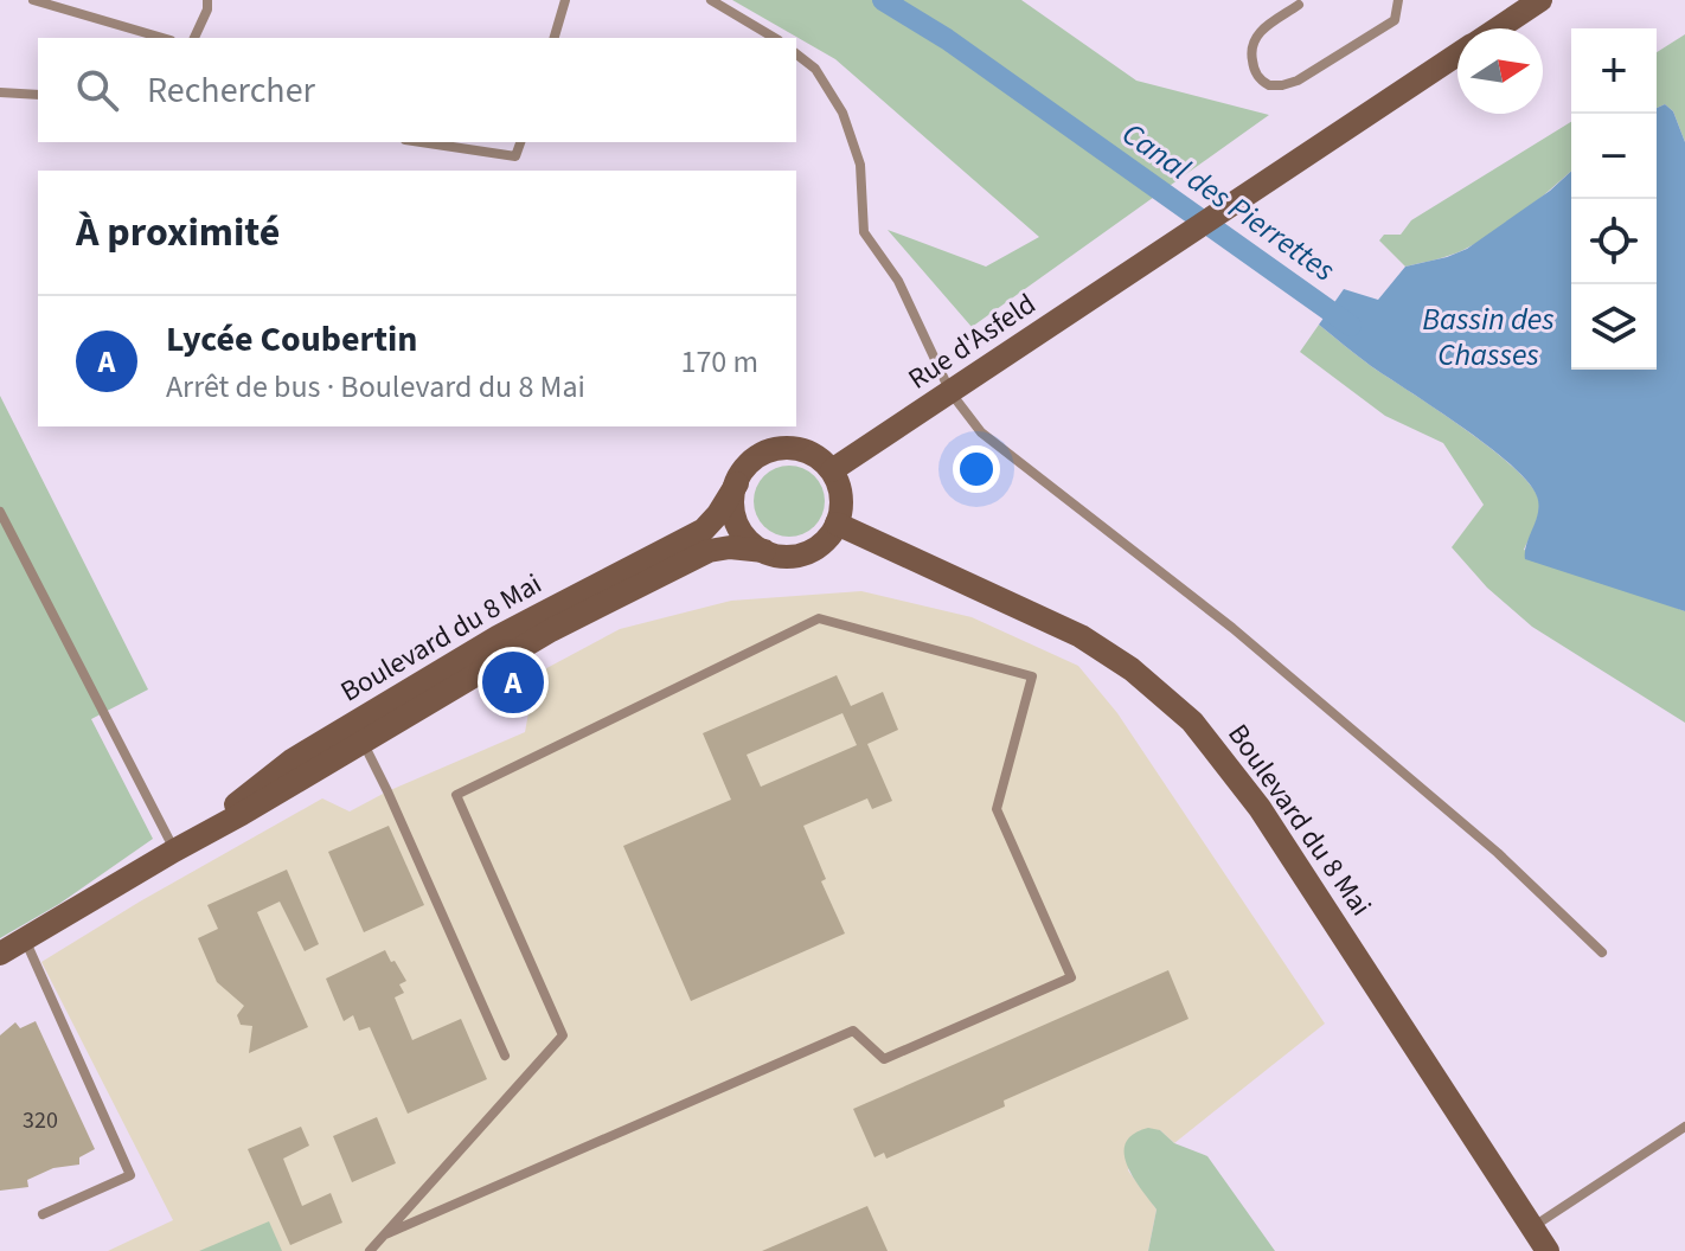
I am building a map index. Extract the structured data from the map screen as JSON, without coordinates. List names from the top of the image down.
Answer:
{
  "streets": {
    "street": ["Rue d'Asfeld", "Boulevard du 8 Mai"]
  },
  "crossings": [
    ["Rue d'Asfeld", "Boulevard du 8 Mai"]
  ],
  "water": ["Canal des Pierrettes", "Bassin des Chasses"],
  "house_numbers": ["320"],
  "north": "right",
  "page": {
    "map_buttons": ["+", "−"],
    "search": "Rechercher",
    "heading": "À proximité",
    "list": [
      {
        "mark": "A",
        "name": "Lycée Coubertin",
        "note": "Arrêt de bus · Boulevard du 8 Mai",
        "value": "170 m"
      }
    ],
    "pins": "A"
  }
}
